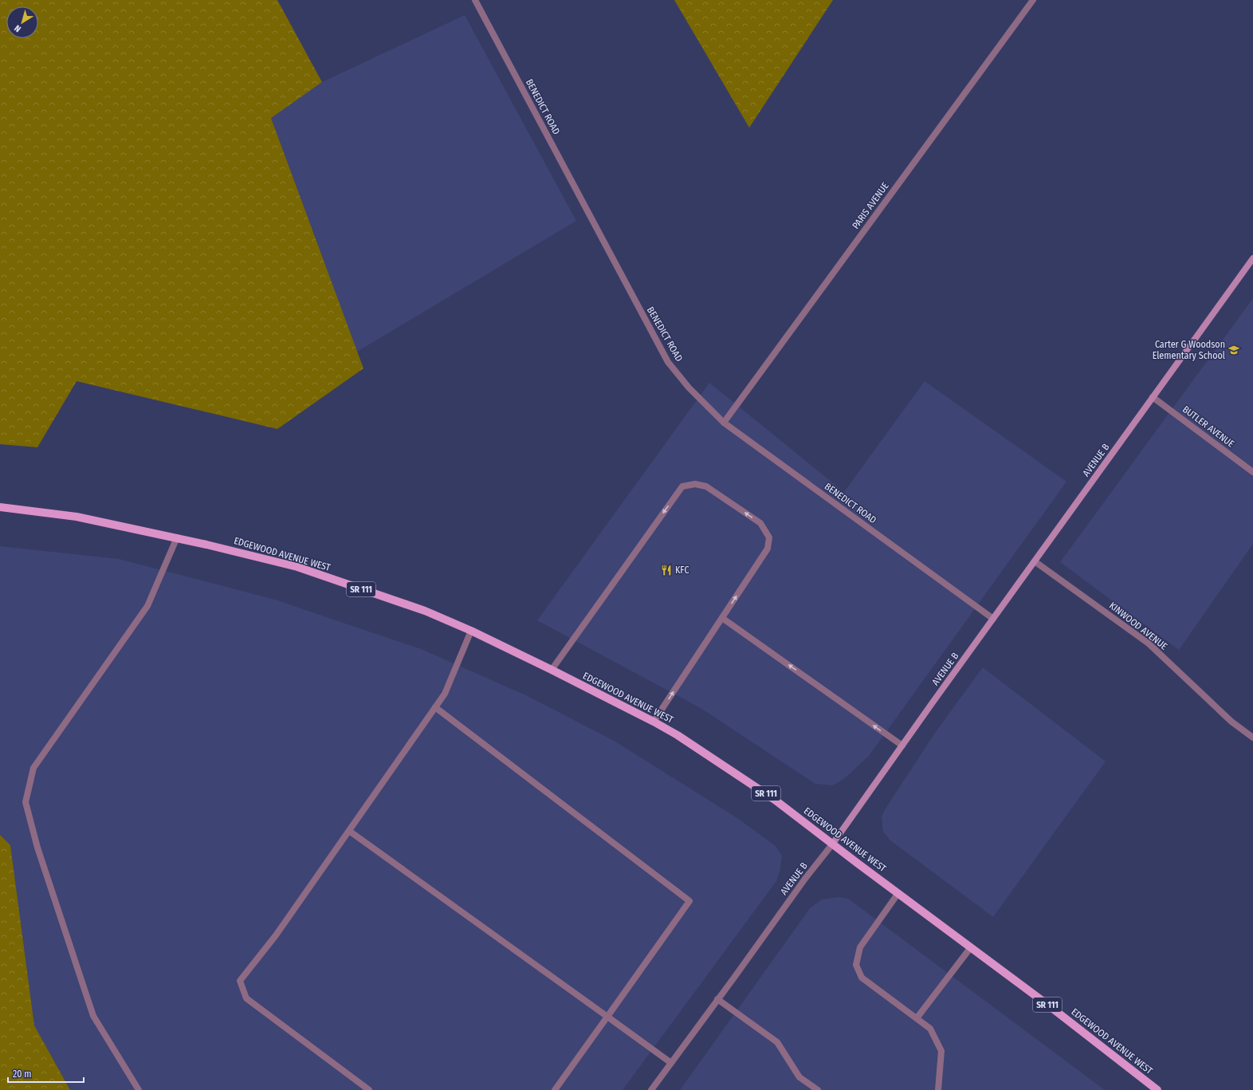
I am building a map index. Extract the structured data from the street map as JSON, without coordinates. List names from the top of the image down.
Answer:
{
  "streets": {
    "main road": ["AVENUE B", "EDGEWOOD AVENUE WEST", "SR 111"],
    "street": [
      "BENEDICT ROAD",
      "PARIS AVENUE",
      "BUTLER AVENUE",
      "KINWOOD AVENUE"
    ]
  },
  "crossings": [
    ["BENEDICT ROAD", "PARIS AVENUE"],
    ["BENEDICT ROAD", "AVENUE B"],
    ["BUTLER AVENUE", "AVENUE B"],
    ["AVENUE B", "EDGEWOOD AVENUE WEST"],
    ["AVENUE B", "KINWOOD AVENUE"]
  ],
  "places": {
    "school or university": ["Carter G Woodson Elementary School"],
    "restaurant": ["KFC"]
  },
  "scale_bar": "20 m",
  "north": "bottom left"
}
